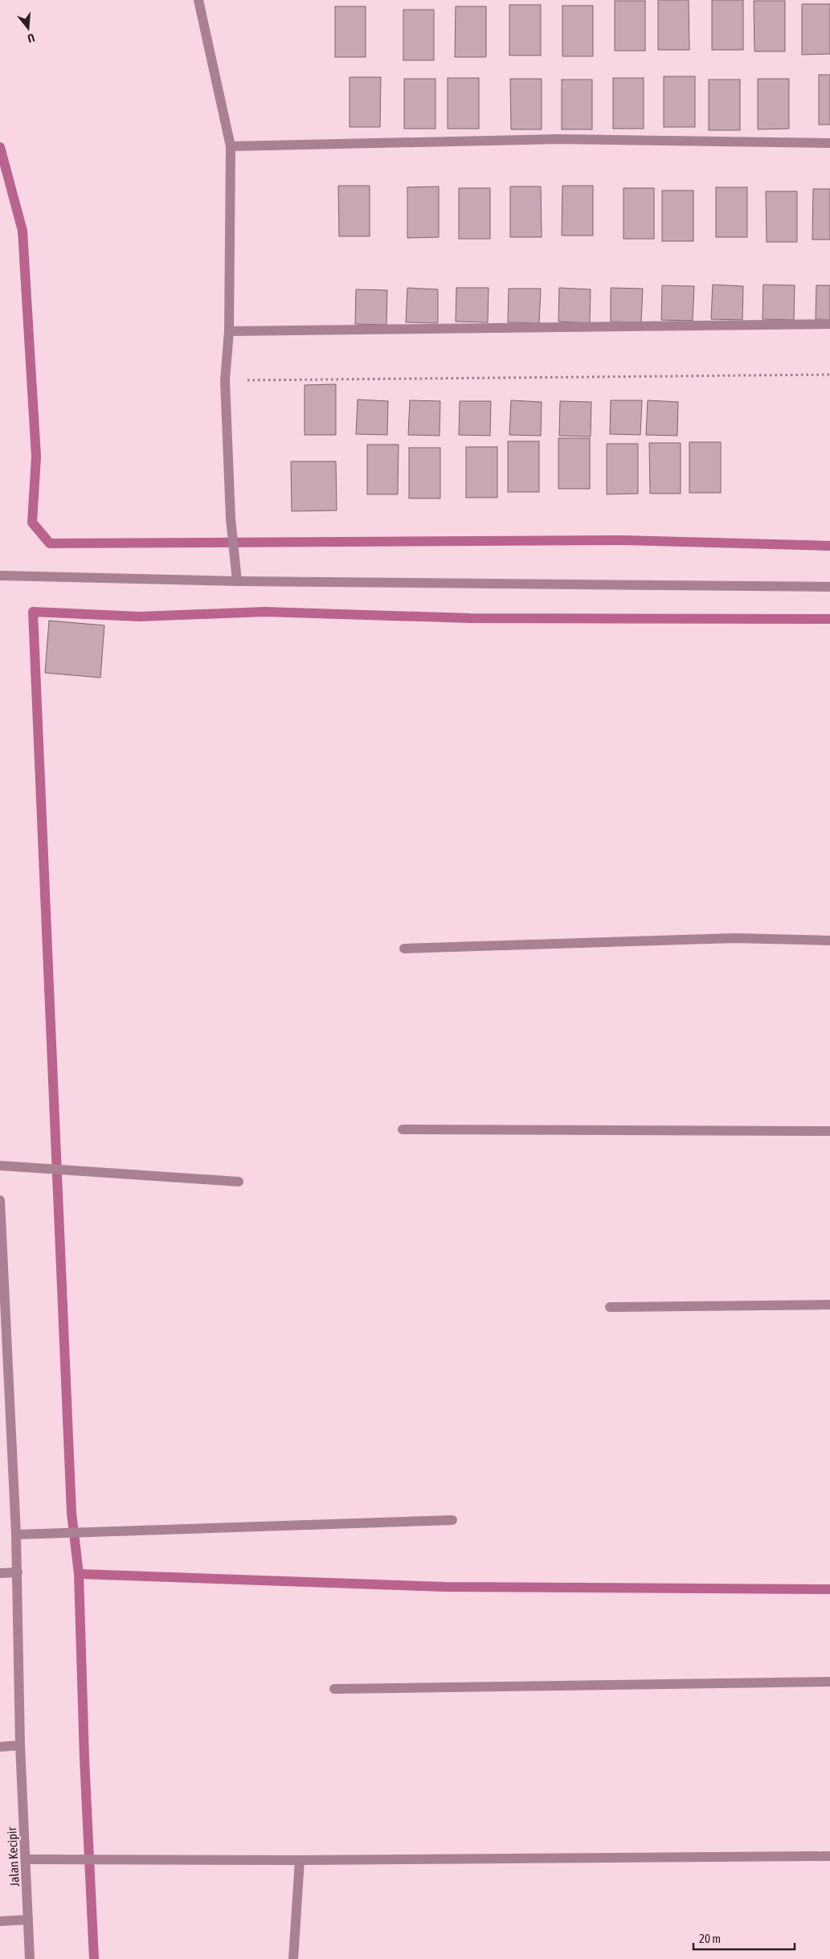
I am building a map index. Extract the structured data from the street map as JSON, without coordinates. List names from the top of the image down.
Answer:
{
  "streets": {
    "street": ["Jalan Kecipir"]
  },
  "scale_bar": "20 m",
  "north": "bottom"
}
